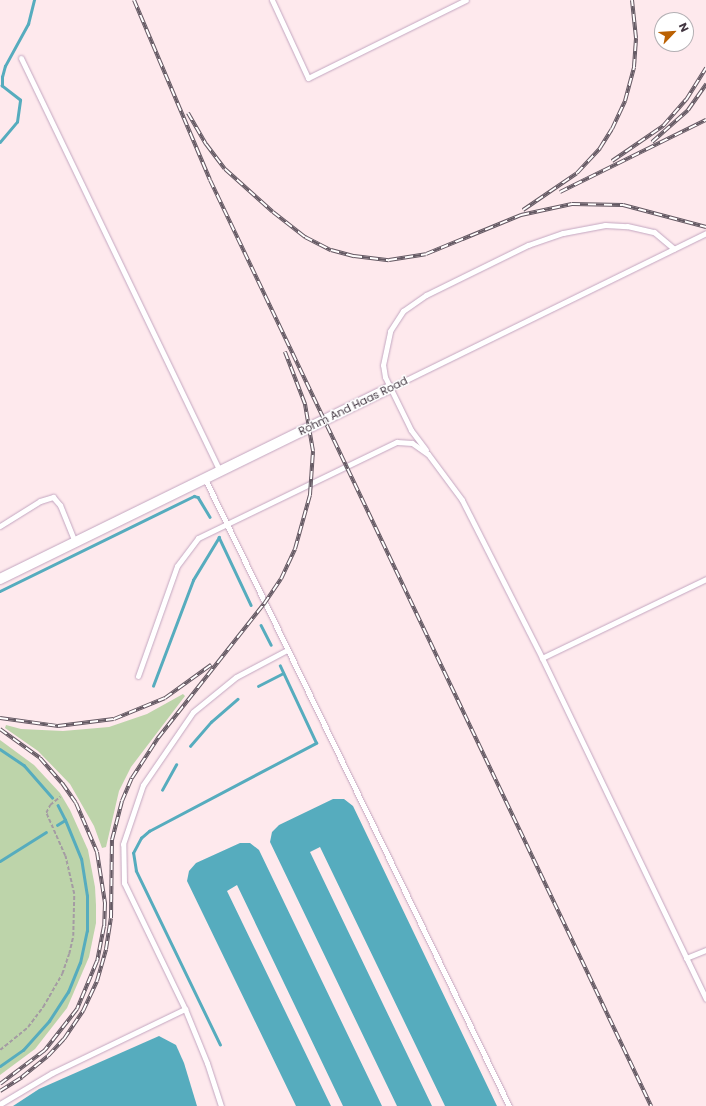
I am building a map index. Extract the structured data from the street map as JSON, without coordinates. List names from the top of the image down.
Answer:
{
  "streets": {
    "street": ["Rohm And Haas Road"]
  },
  "north": "top right"
}
